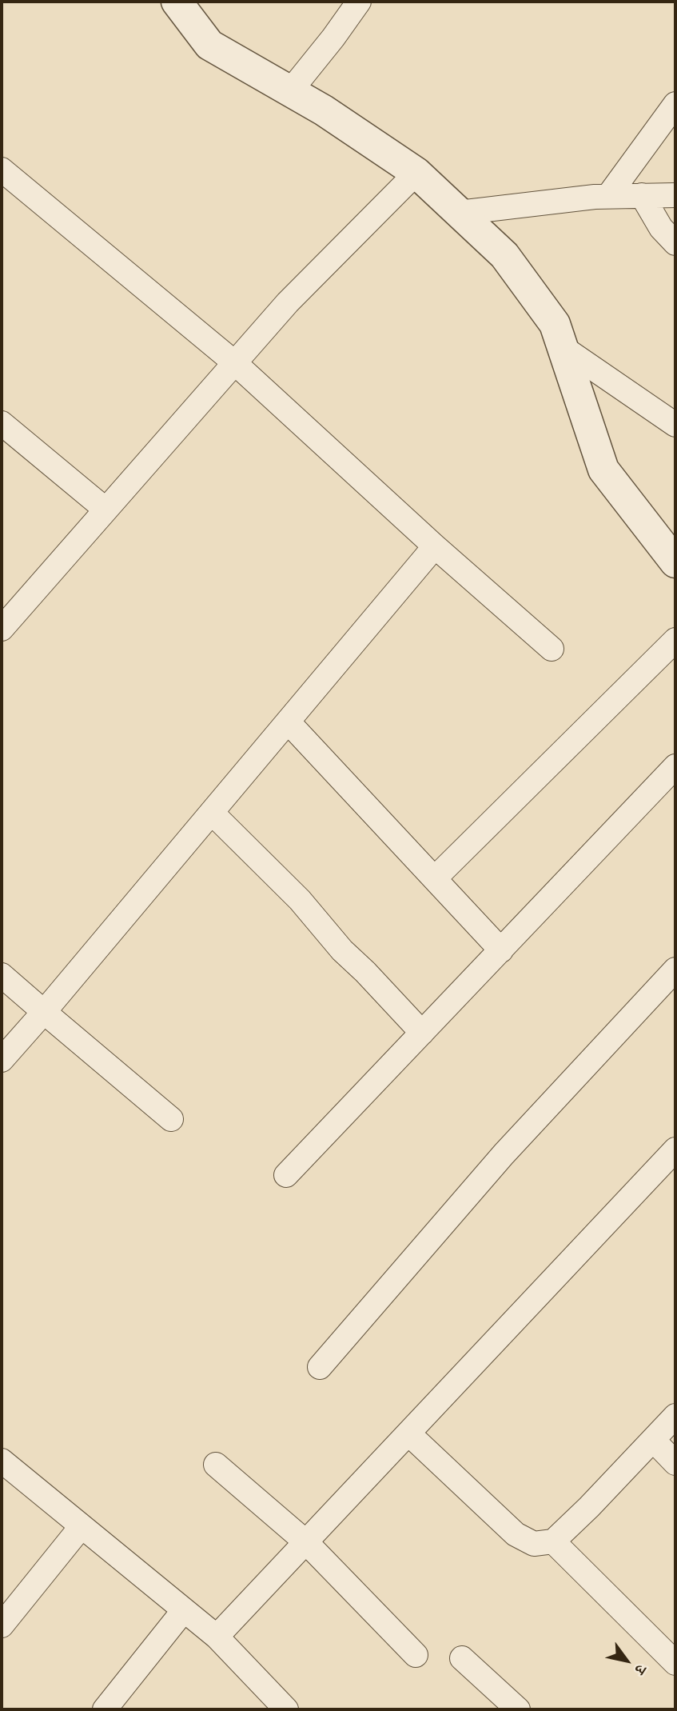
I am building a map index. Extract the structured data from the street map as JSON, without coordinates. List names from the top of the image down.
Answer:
{
  "north": "bottom right"
}
